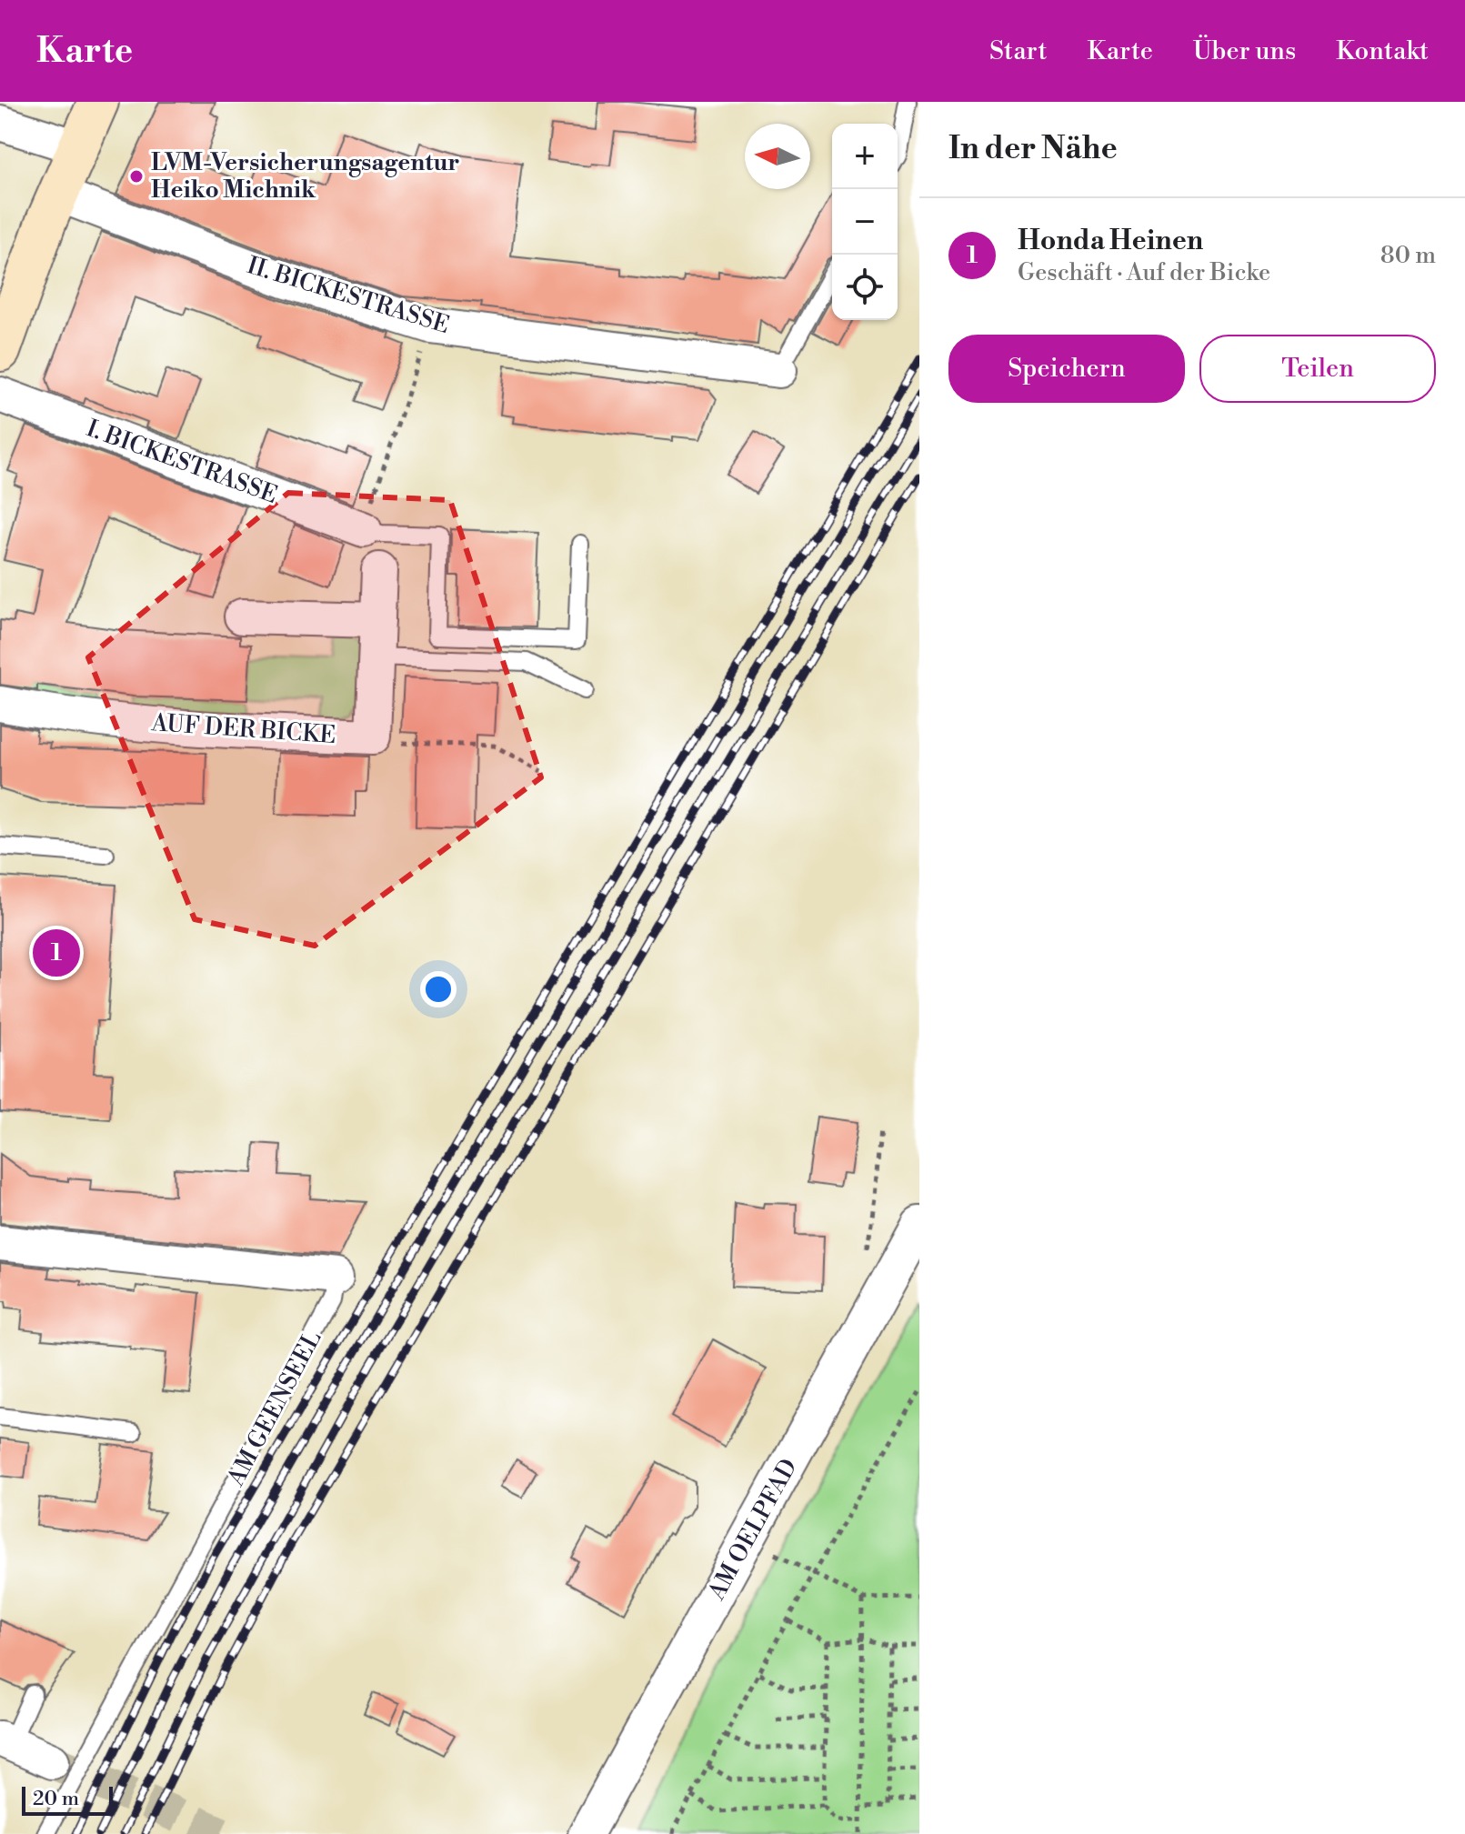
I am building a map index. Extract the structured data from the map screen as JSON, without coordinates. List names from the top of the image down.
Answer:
{
  "streets": {
    "street": [
      "II. BICKESTRASSE",
      "I. BICKESTRASSE",
      "AUF DER BICKE",
      "AM GEENSEEL",
      "AM OELPFAD"
    ]
  },
  "places": ["LVM-Versicherungsagentur Heiko Michnik"],
  "scale_bar": "20 m",
  "north": "left",
  "page": {
    "header": "Karte",
    "nav": [
      "Start",
      "Karte",
      "Über uns",
      "Kontakt"
    ],
    "heading": "In der Nähe",
    "map_buttons": ["+", "−"],
    "list": [
      {
        "mark": "1",
        "name": "Honda Heinen",
        "note": "Geschäft · Auf der Bicke",
        "value": "80 m"
      }
    ],
    "buttons": ["Speichern", "Teilen"],
    "pins": "1",
    "scale": "20 m"
  }
}
